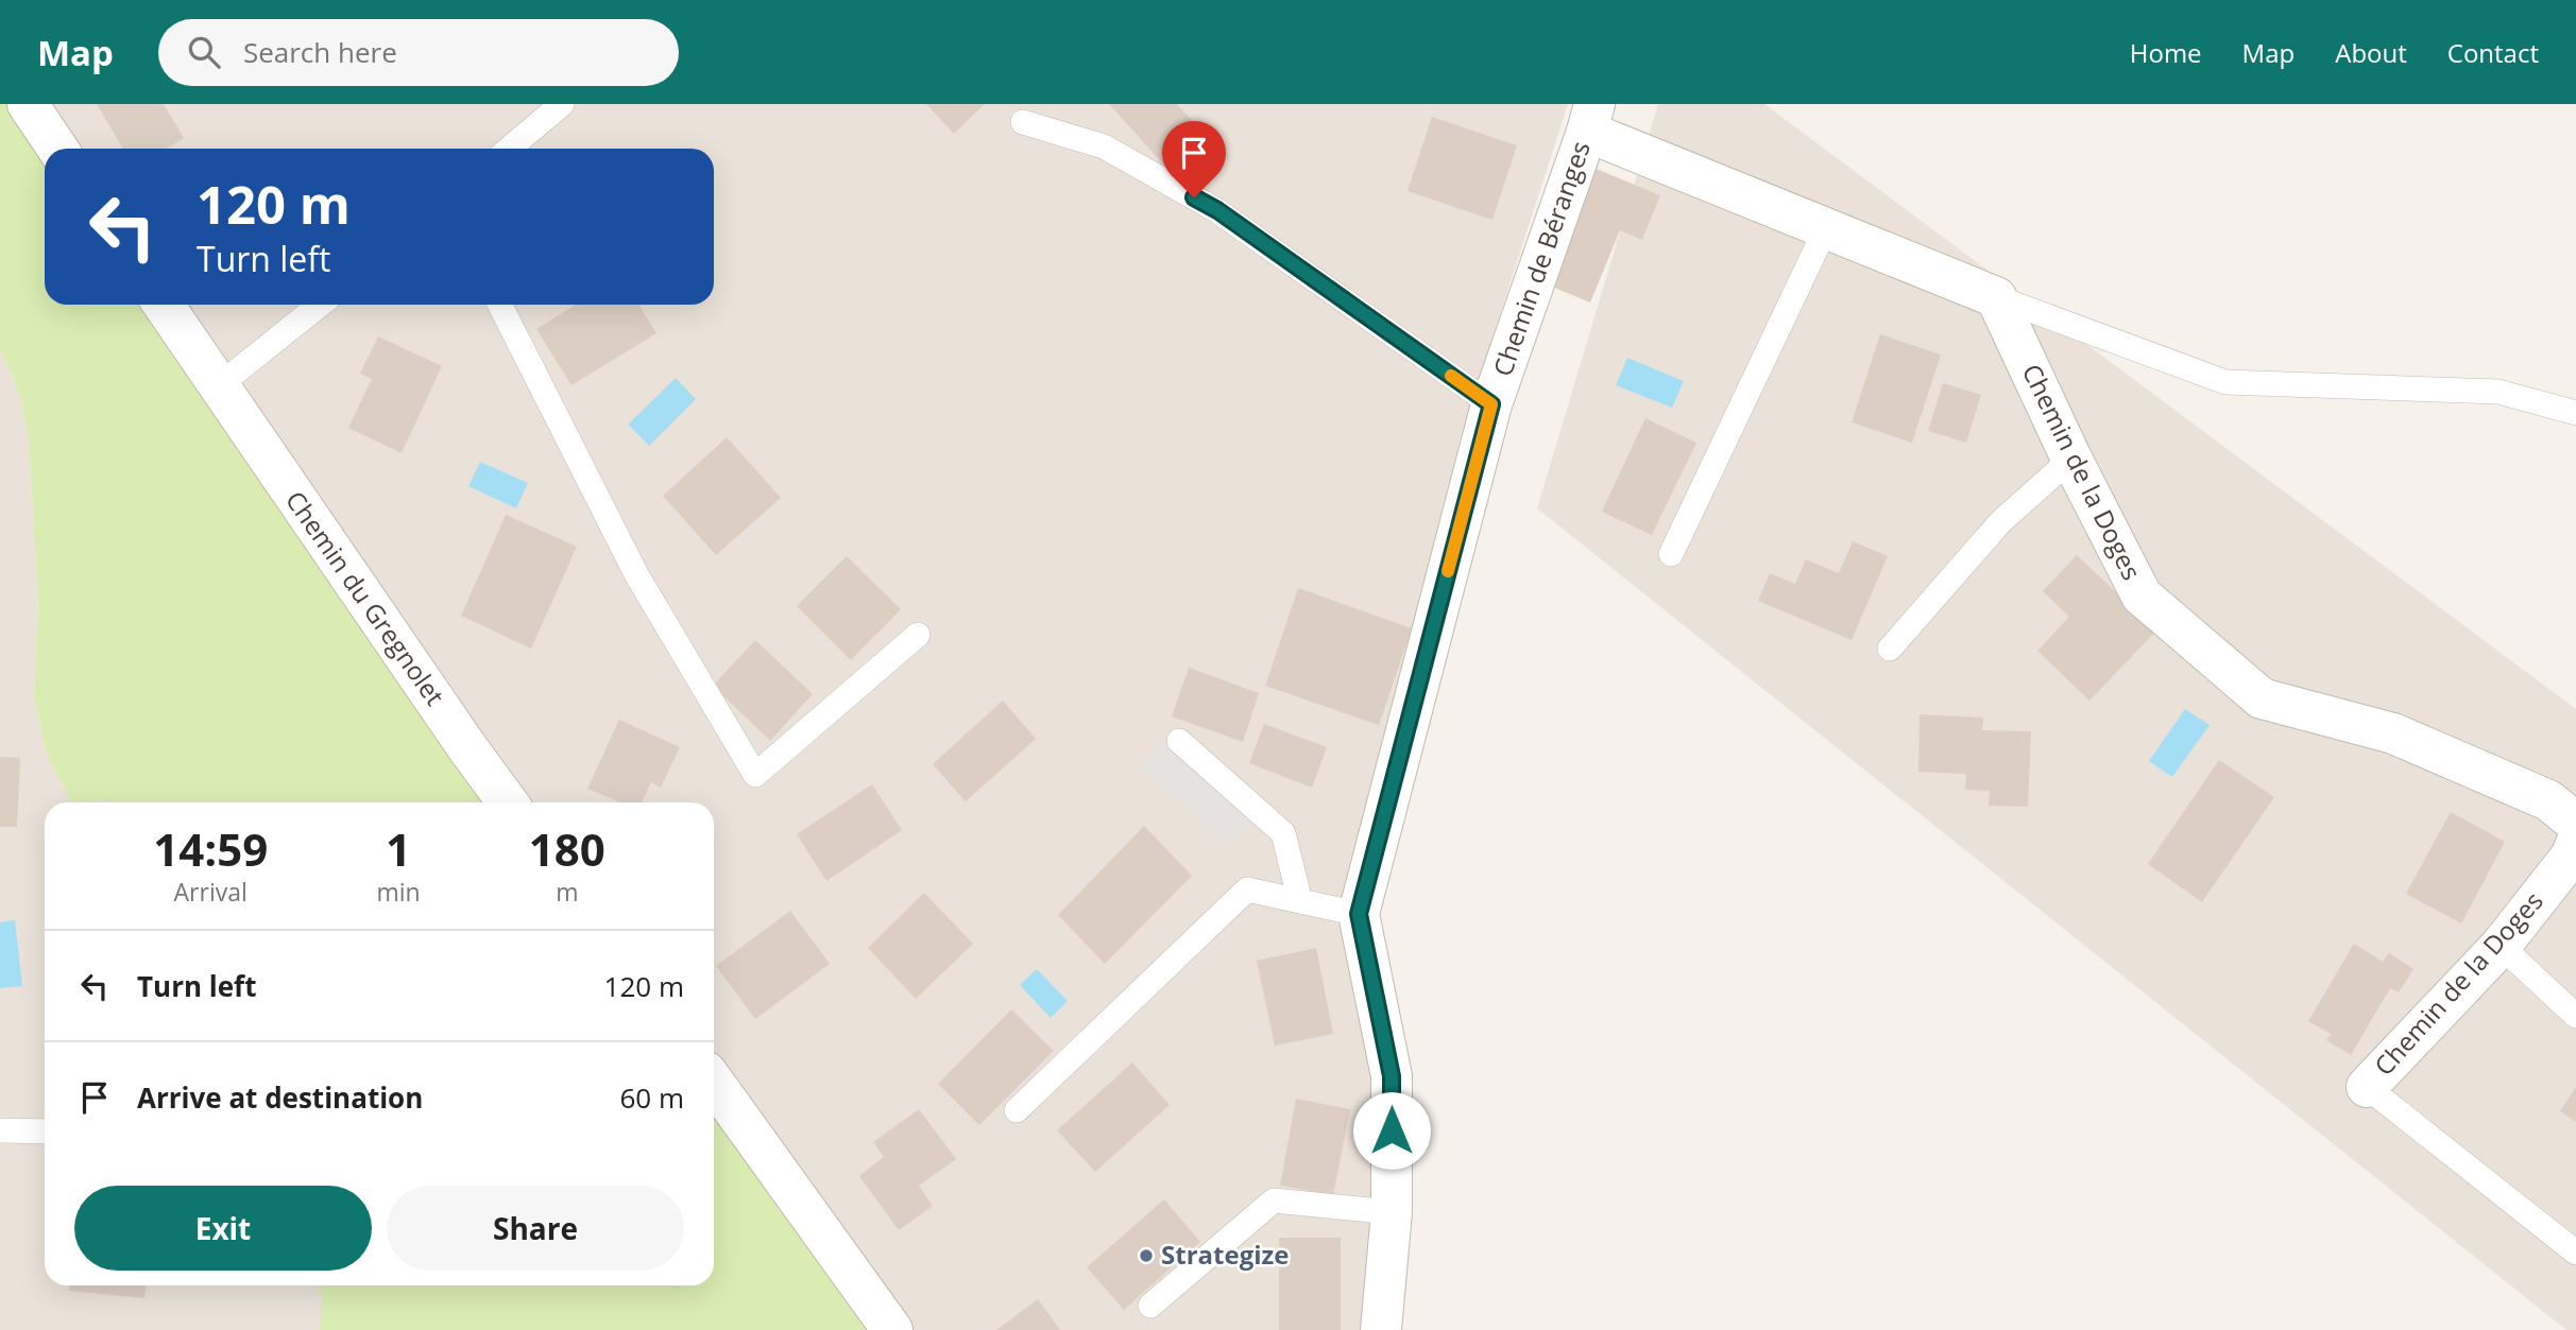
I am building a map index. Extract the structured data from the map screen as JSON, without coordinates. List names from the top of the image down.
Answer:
{
  "streets": {
    "street": ["Chemin de Béranges", "Chemin de la Doges", "Chemin du Gregnolet"]
  },
  "places": ["Strategize"],
  "page": {
    "header": "Map",
    "search": "Search here",
    "nav": [
      "Home",
      "Map",
      "About",
      "Contact"
    ],
    "turn": ["120 m", "Turn left"],
    "eta": [
      "14:59",
      "Arrival",
      "1",
      "min",
      "180",
      "m"
    ],
    "list": [
      {
        "name": "Turn left",
        "value": "120 m"
      },
      {
        "name": "Arrive at destination",
        "value": "60 m"
      }
    ],
    "buttons": ["Exit", "Share"]
  }
}
